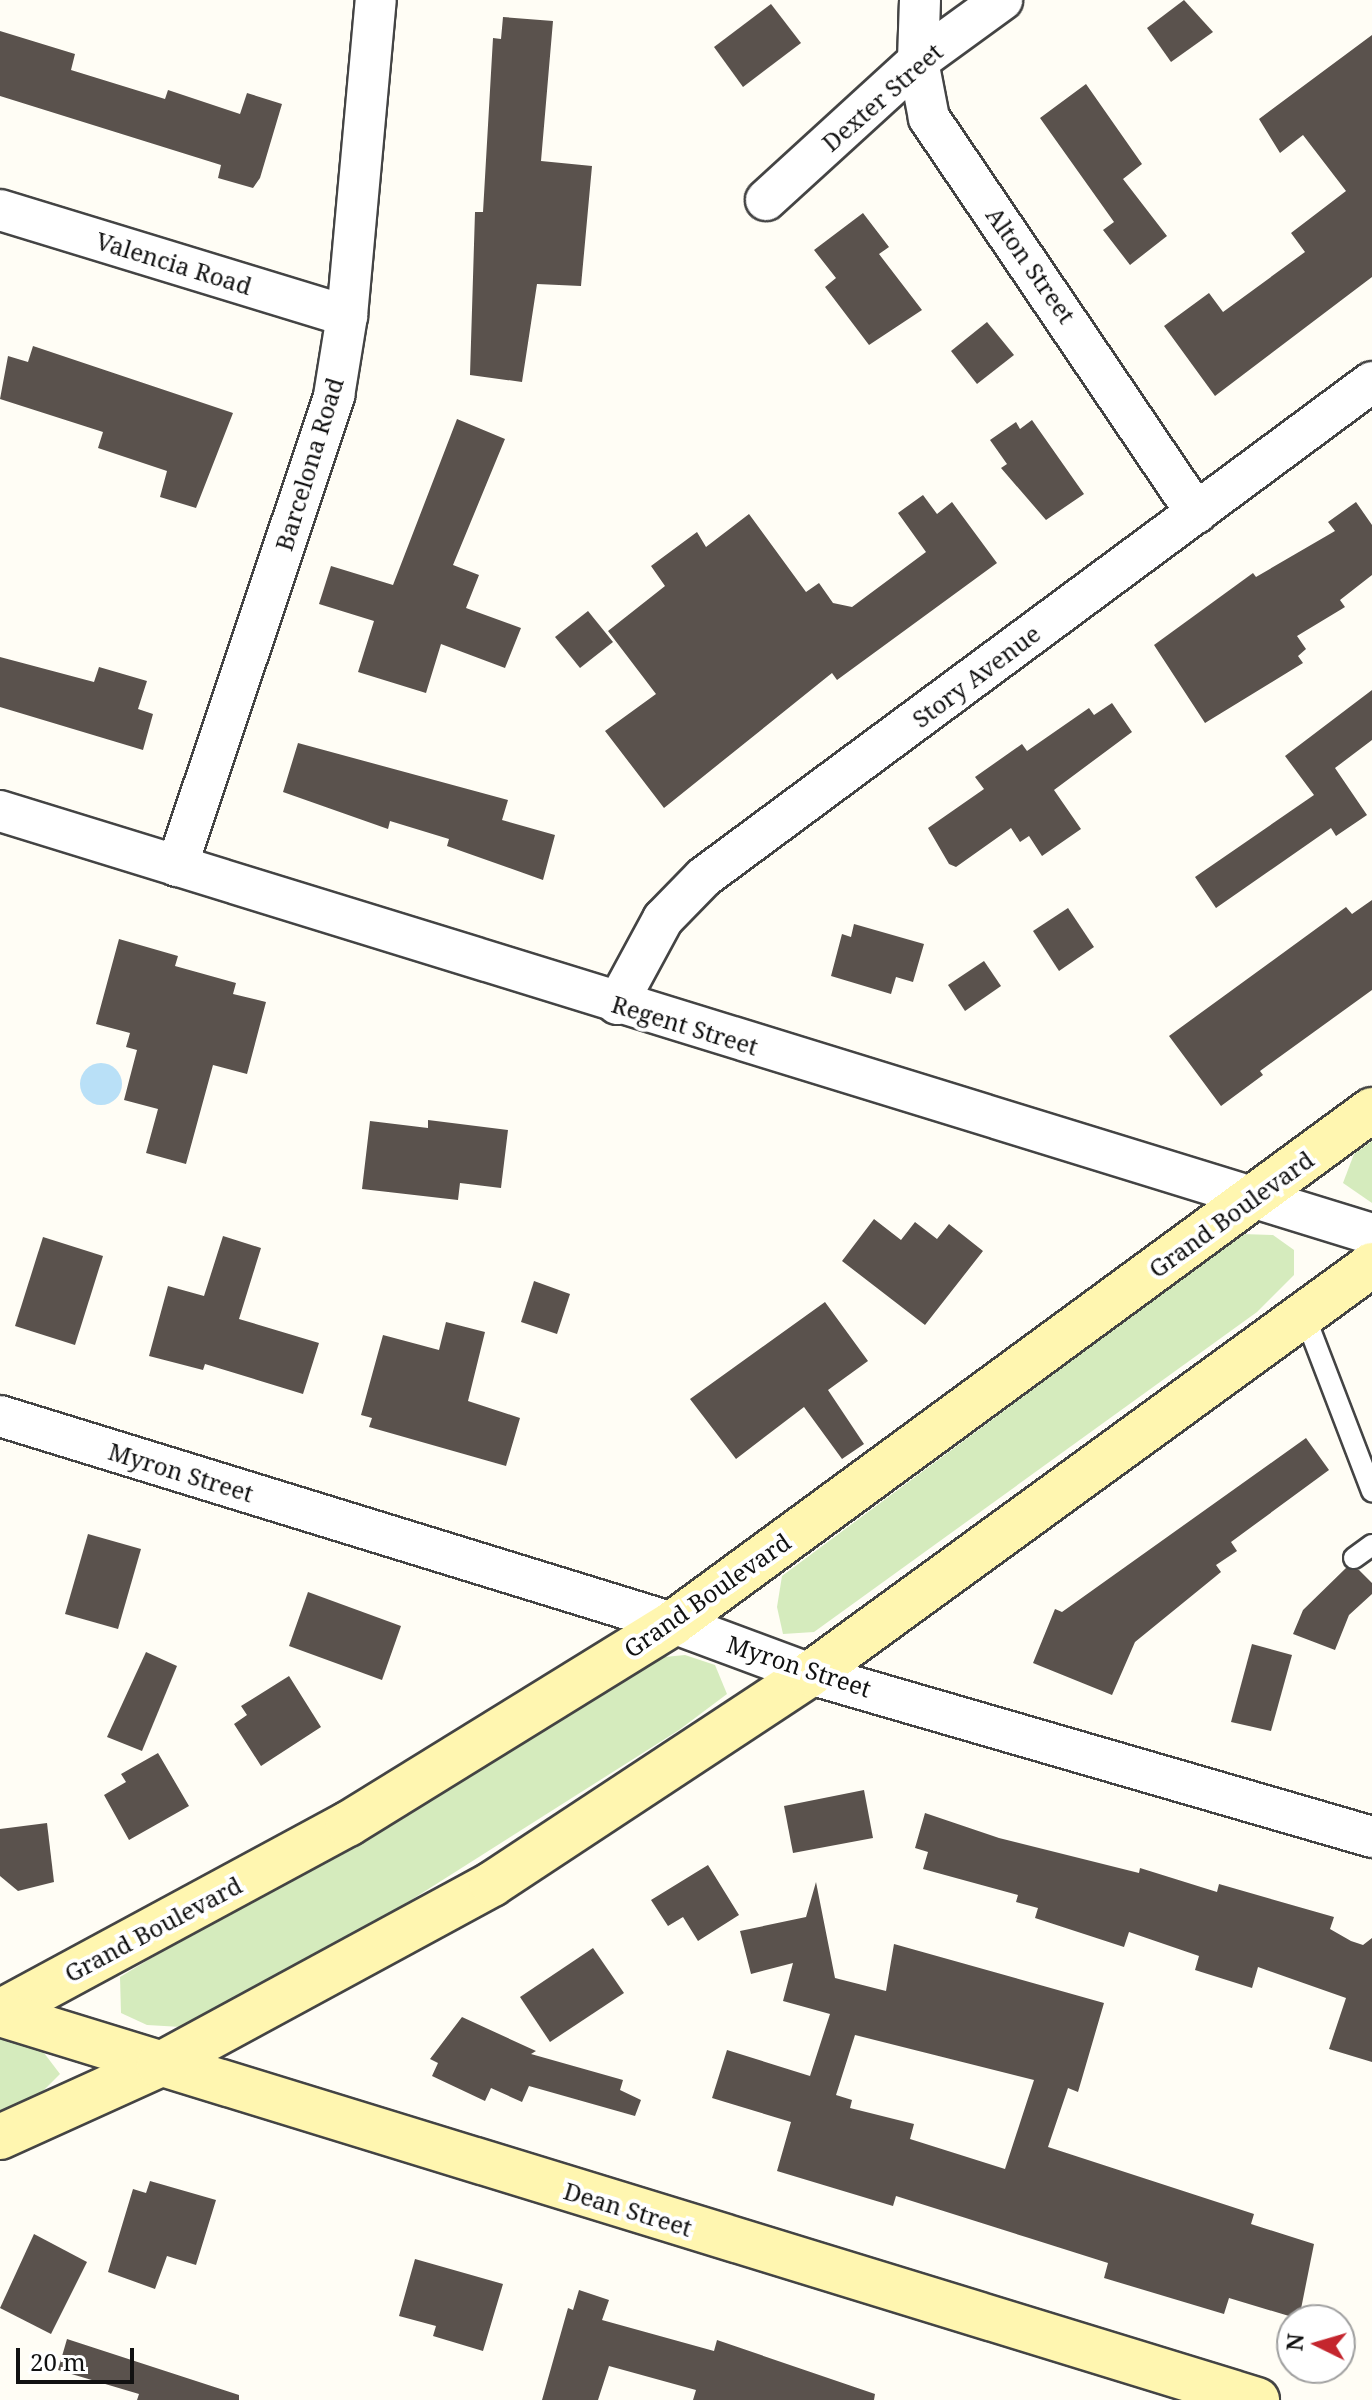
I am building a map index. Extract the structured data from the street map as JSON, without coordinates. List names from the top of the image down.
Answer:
{
  "streets": {
    "street": [
      "Dexter Street",
      "Valencia Road",
      "Alton Street",
      "Barcelona Road",
      "Story Avenue",
      "Regent Street",
      "Grand Boulevard",
      "Myron Street",
      "Dean Street"
    ]
  },
  "crossings": [
    ["Dexter Street", "Alton Street"],
    ["Valencia Road", "Barcelona Road"],
    ["Alton Street", "Story Avenue"],
    ["Barcelona Road", "Regent Street"],
    ["Story Avenue", "Regent Street"],
    ["Regent Street", "Grand Boulevard"],
    ["Grand Boulevard", "Myron Street"],
    ["Grand Boulevard", "Dean Street"]
  ],
  "scale_bar": "20 m",
  "north": "left"
}
